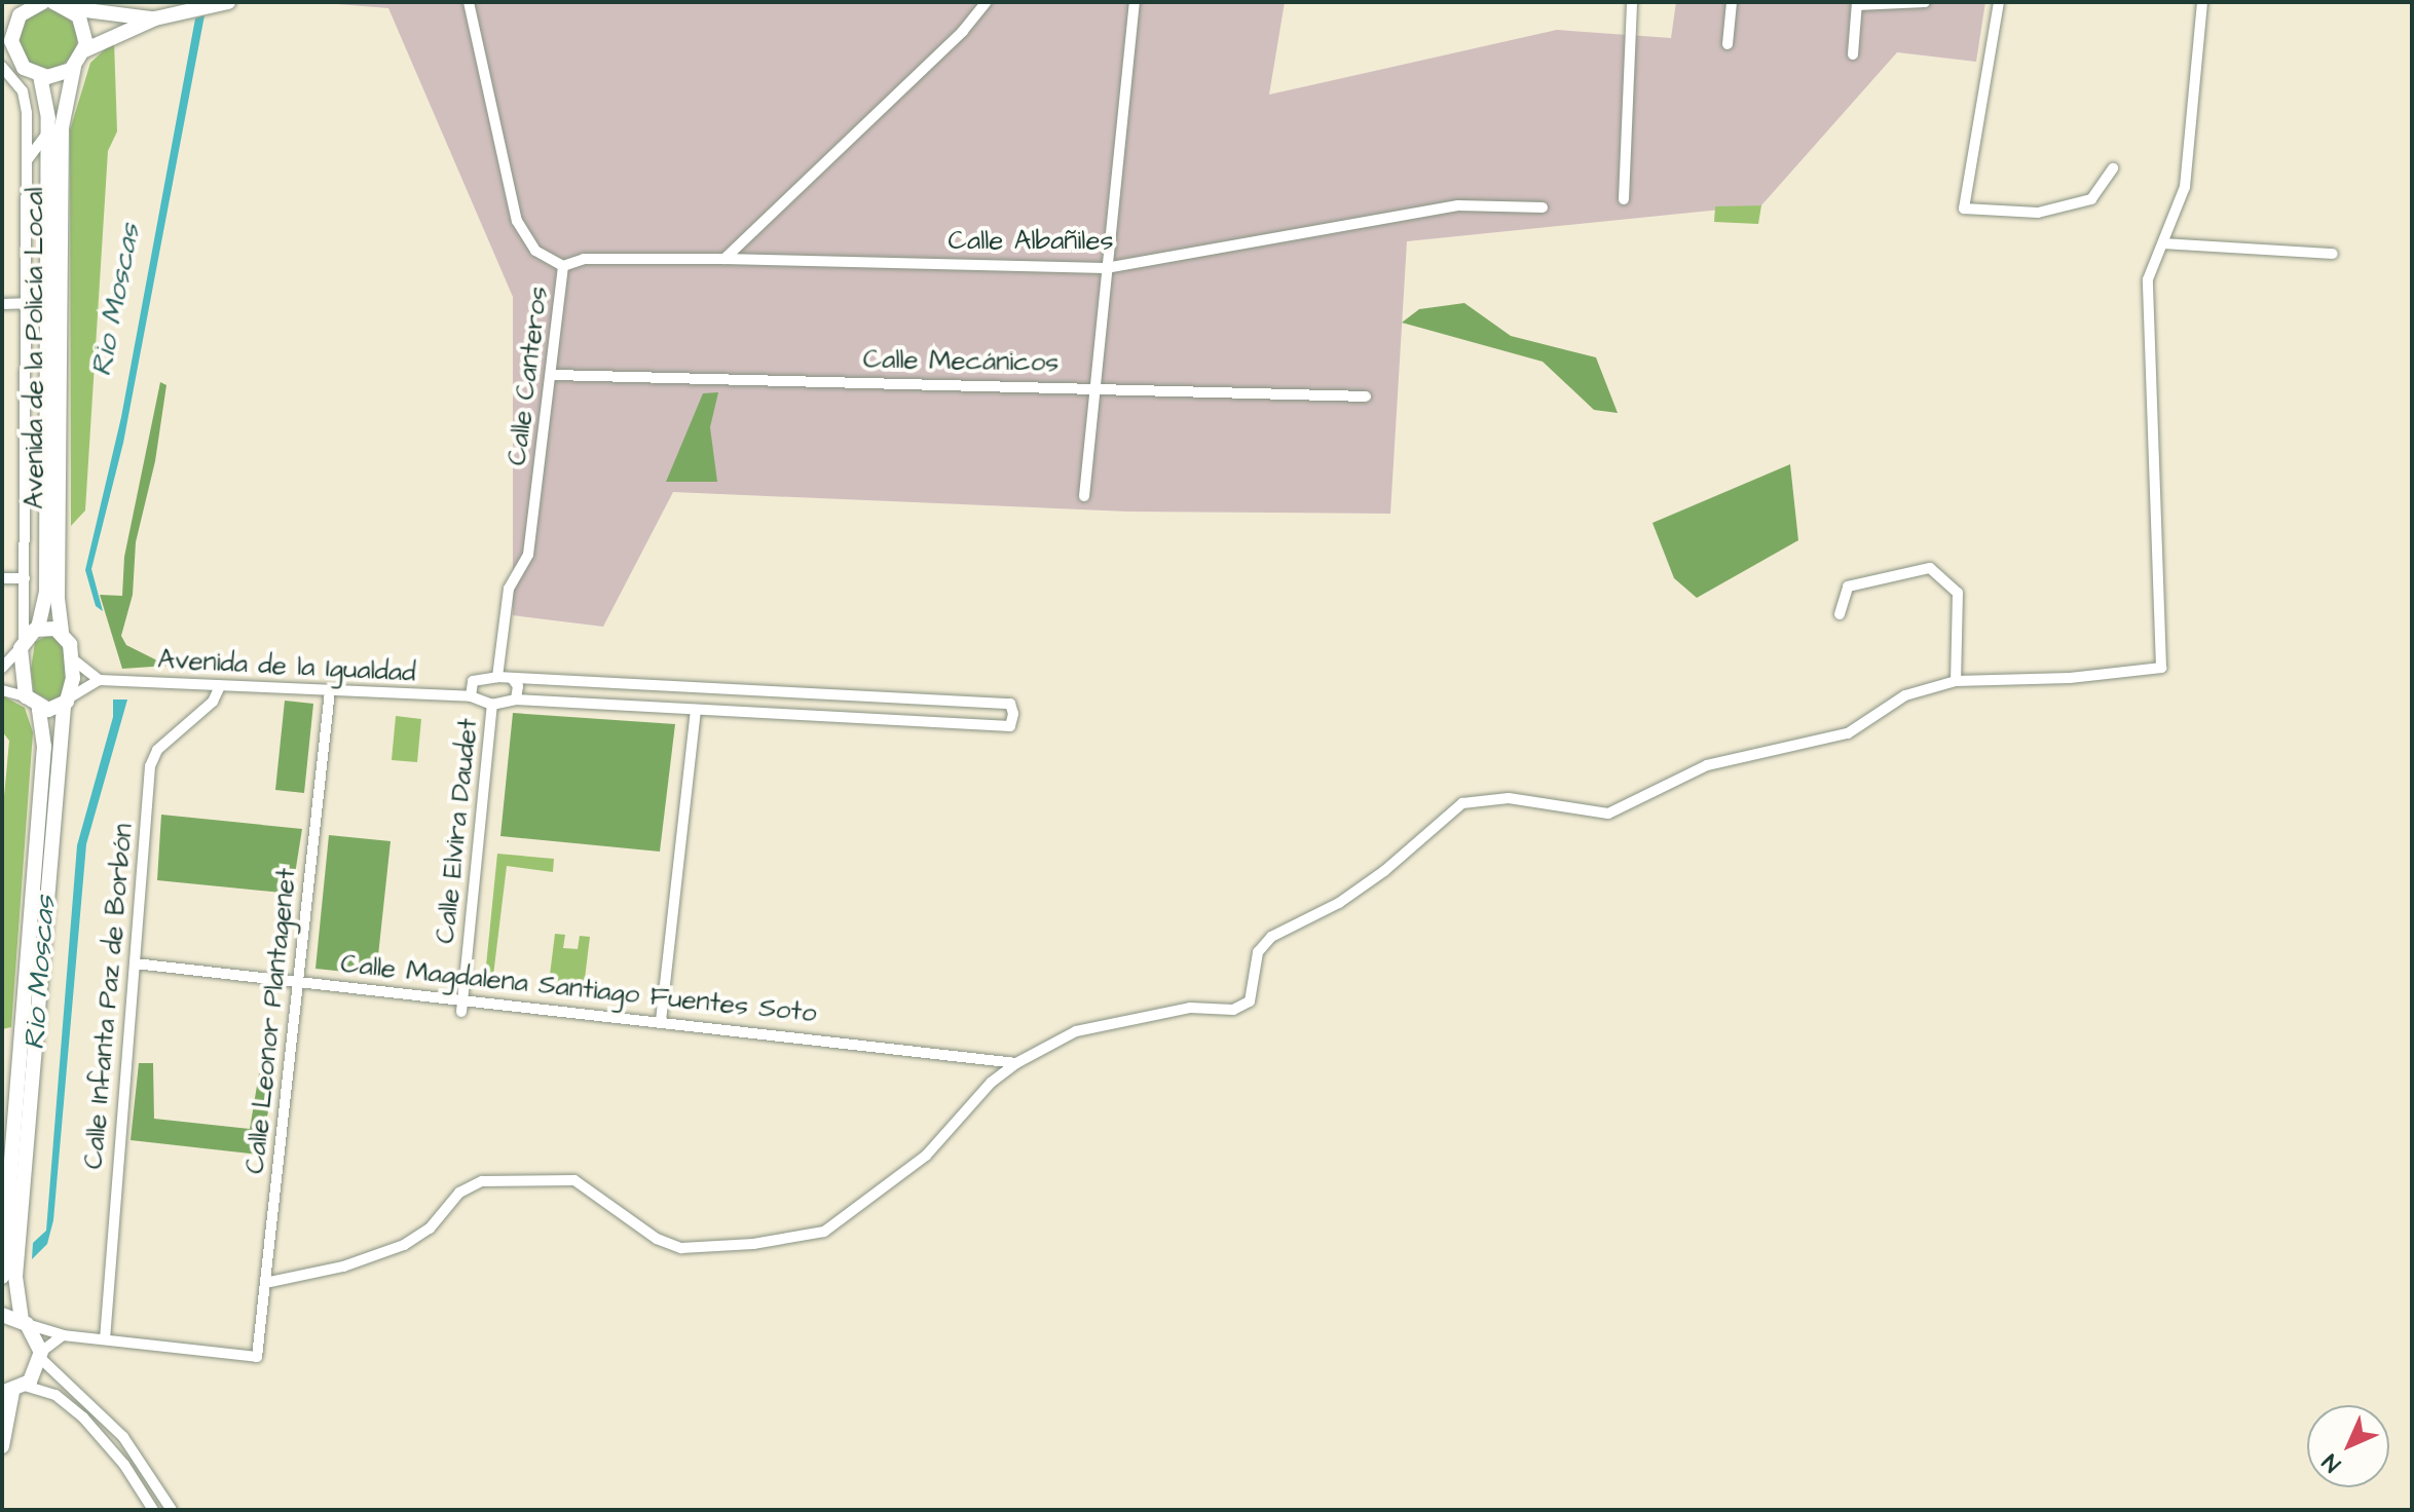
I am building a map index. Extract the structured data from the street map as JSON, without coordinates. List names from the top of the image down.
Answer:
{
  "streets": {
    "main road": ["Avenida de la Policía Local"],
    "street": [
      "Calle Albañiles",
      "Calle Mecánicos",
      "Calle Canteros",
      "Avenida de la Igualdad",
      "Calle Elvira Daudet",
      "Calle Magdalena Santiago Fuentes Soto",
      "Calle Infanta Paz de Borbón",
      "Calle Leonor Plantagenet"
    ]
  },
  "crossings": [
    ["Calle Albañiles", "Calle Canteros"],
    ["Calle Mecánicos", "Calle Canteros"],
    ["Avenida de la Igualdad", "Calle Elvira Daudet"],
    ["Avenida de la Igualdad", "Calle Infanta Paz de Borbón"],
    ["Avenida de la Igualdad", "Calle Leonor Plantagenet"],
    ["Calle Elvira Daudet", "Calle Magdalena Santiago Fuentes Soto"],
    ["Calle Magdalena Santiago Fuentes Soto", "Calle Infanta Paz de Borbón"],
    ["Calle Magdalena Santiago Fuentes Soto", "Calle Leonor Plantagenet"],
    ["Calle Infanta Paz de Borbón", "Calle Leonor Plantagenet"]
  ],
  "water": ["Rio Moscas"],
  "north": "bottom left"
}
